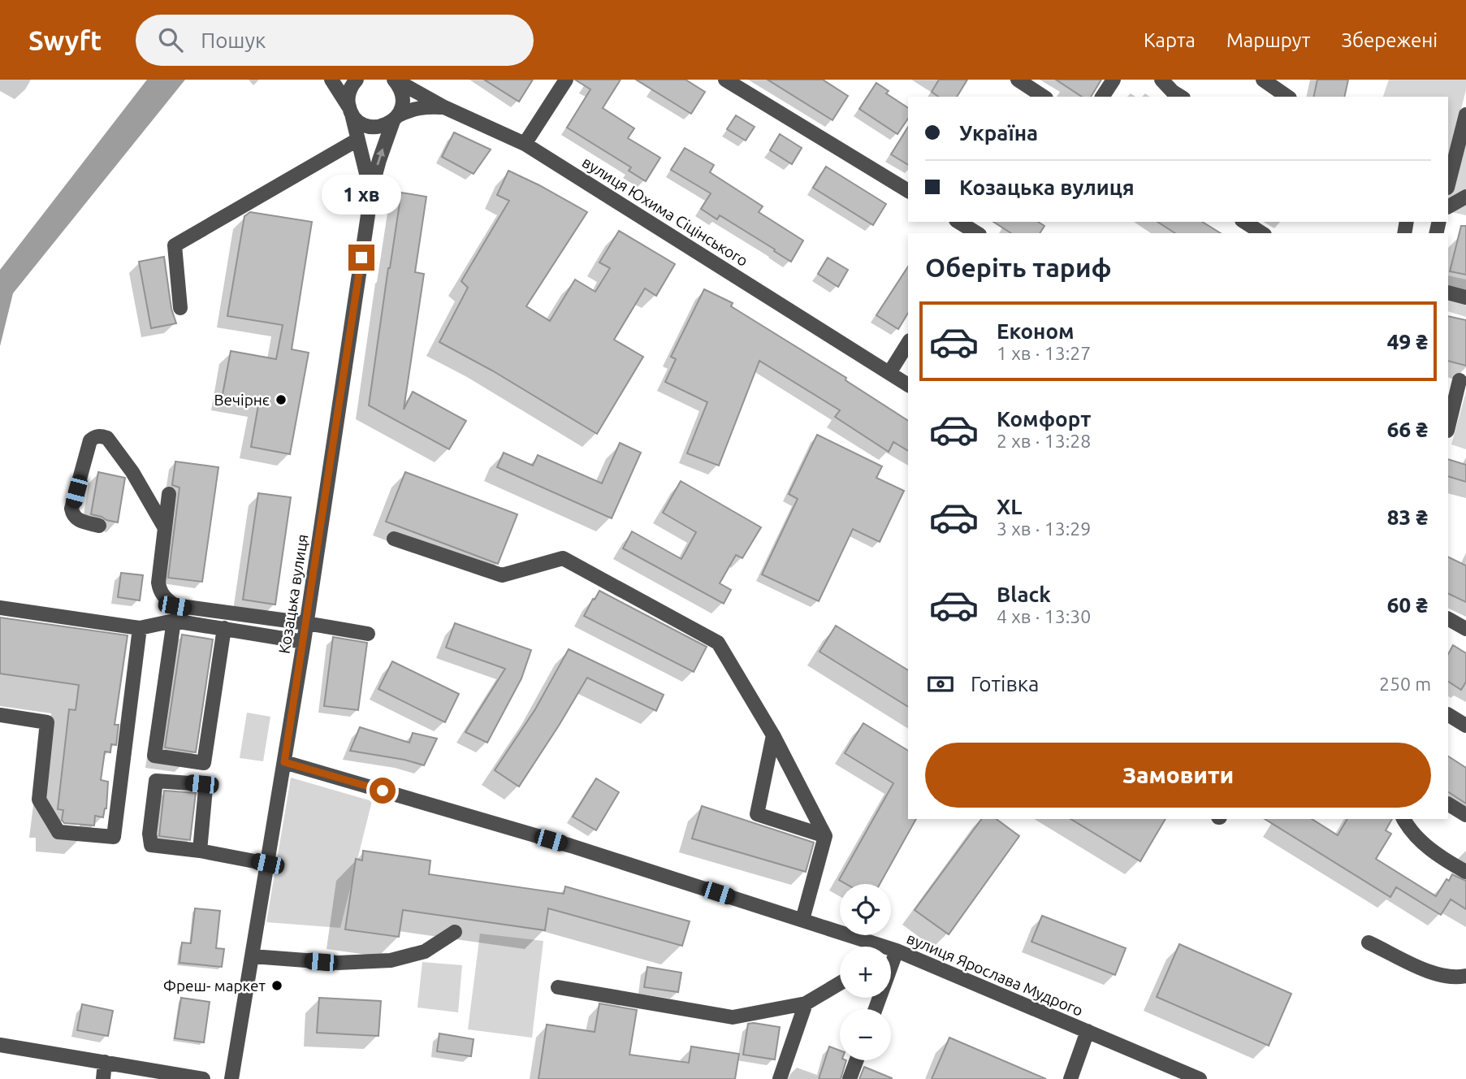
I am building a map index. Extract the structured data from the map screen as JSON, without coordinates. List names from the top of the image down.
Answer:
{
  "streets": {
    "street": ["вулиця Юхима Сіцінського", "Козацька вулиця", "вулиця Ярослава Мудрого"]
  },
  "crossings": [
    ["Козацька вулиця", "вулиця Ярослава Мудрого"]
  ],
  "places": ["Вечірнє", "Фреш- маркет"],
  "page": {
    "header": "Swyft",
    "search": "Пошук",
    "nav": ["Карта", "Маршрут", "Збережені"],
    "banner": ["Україна", "Козацька вулиця"],
    "bubble": "1 хв",
    "heading": "Оберіть тариф",
    "list": [
      {
        "name": "Економ",
        "note": "1 хв · 13:27",
        "value": "49 ₴"
      },
      {
        "name": "Комфорт",
        "note": "2 хв · 13:28",
        "value": "66 ₴"
      },
      {
        "name": "XL",
        "note": "3 хв · 13:29",
        "value": "83 ₴"
      },
      {
        "name": "Black",
        "note": "4 хв · 13:30",
        "value": "60 ₴"
      }
    ],
    "pay": ["Готівка", "250 m"],
    "buttons": "Замовити",
    "map_buttons": ["+", "−"]
  }
}
